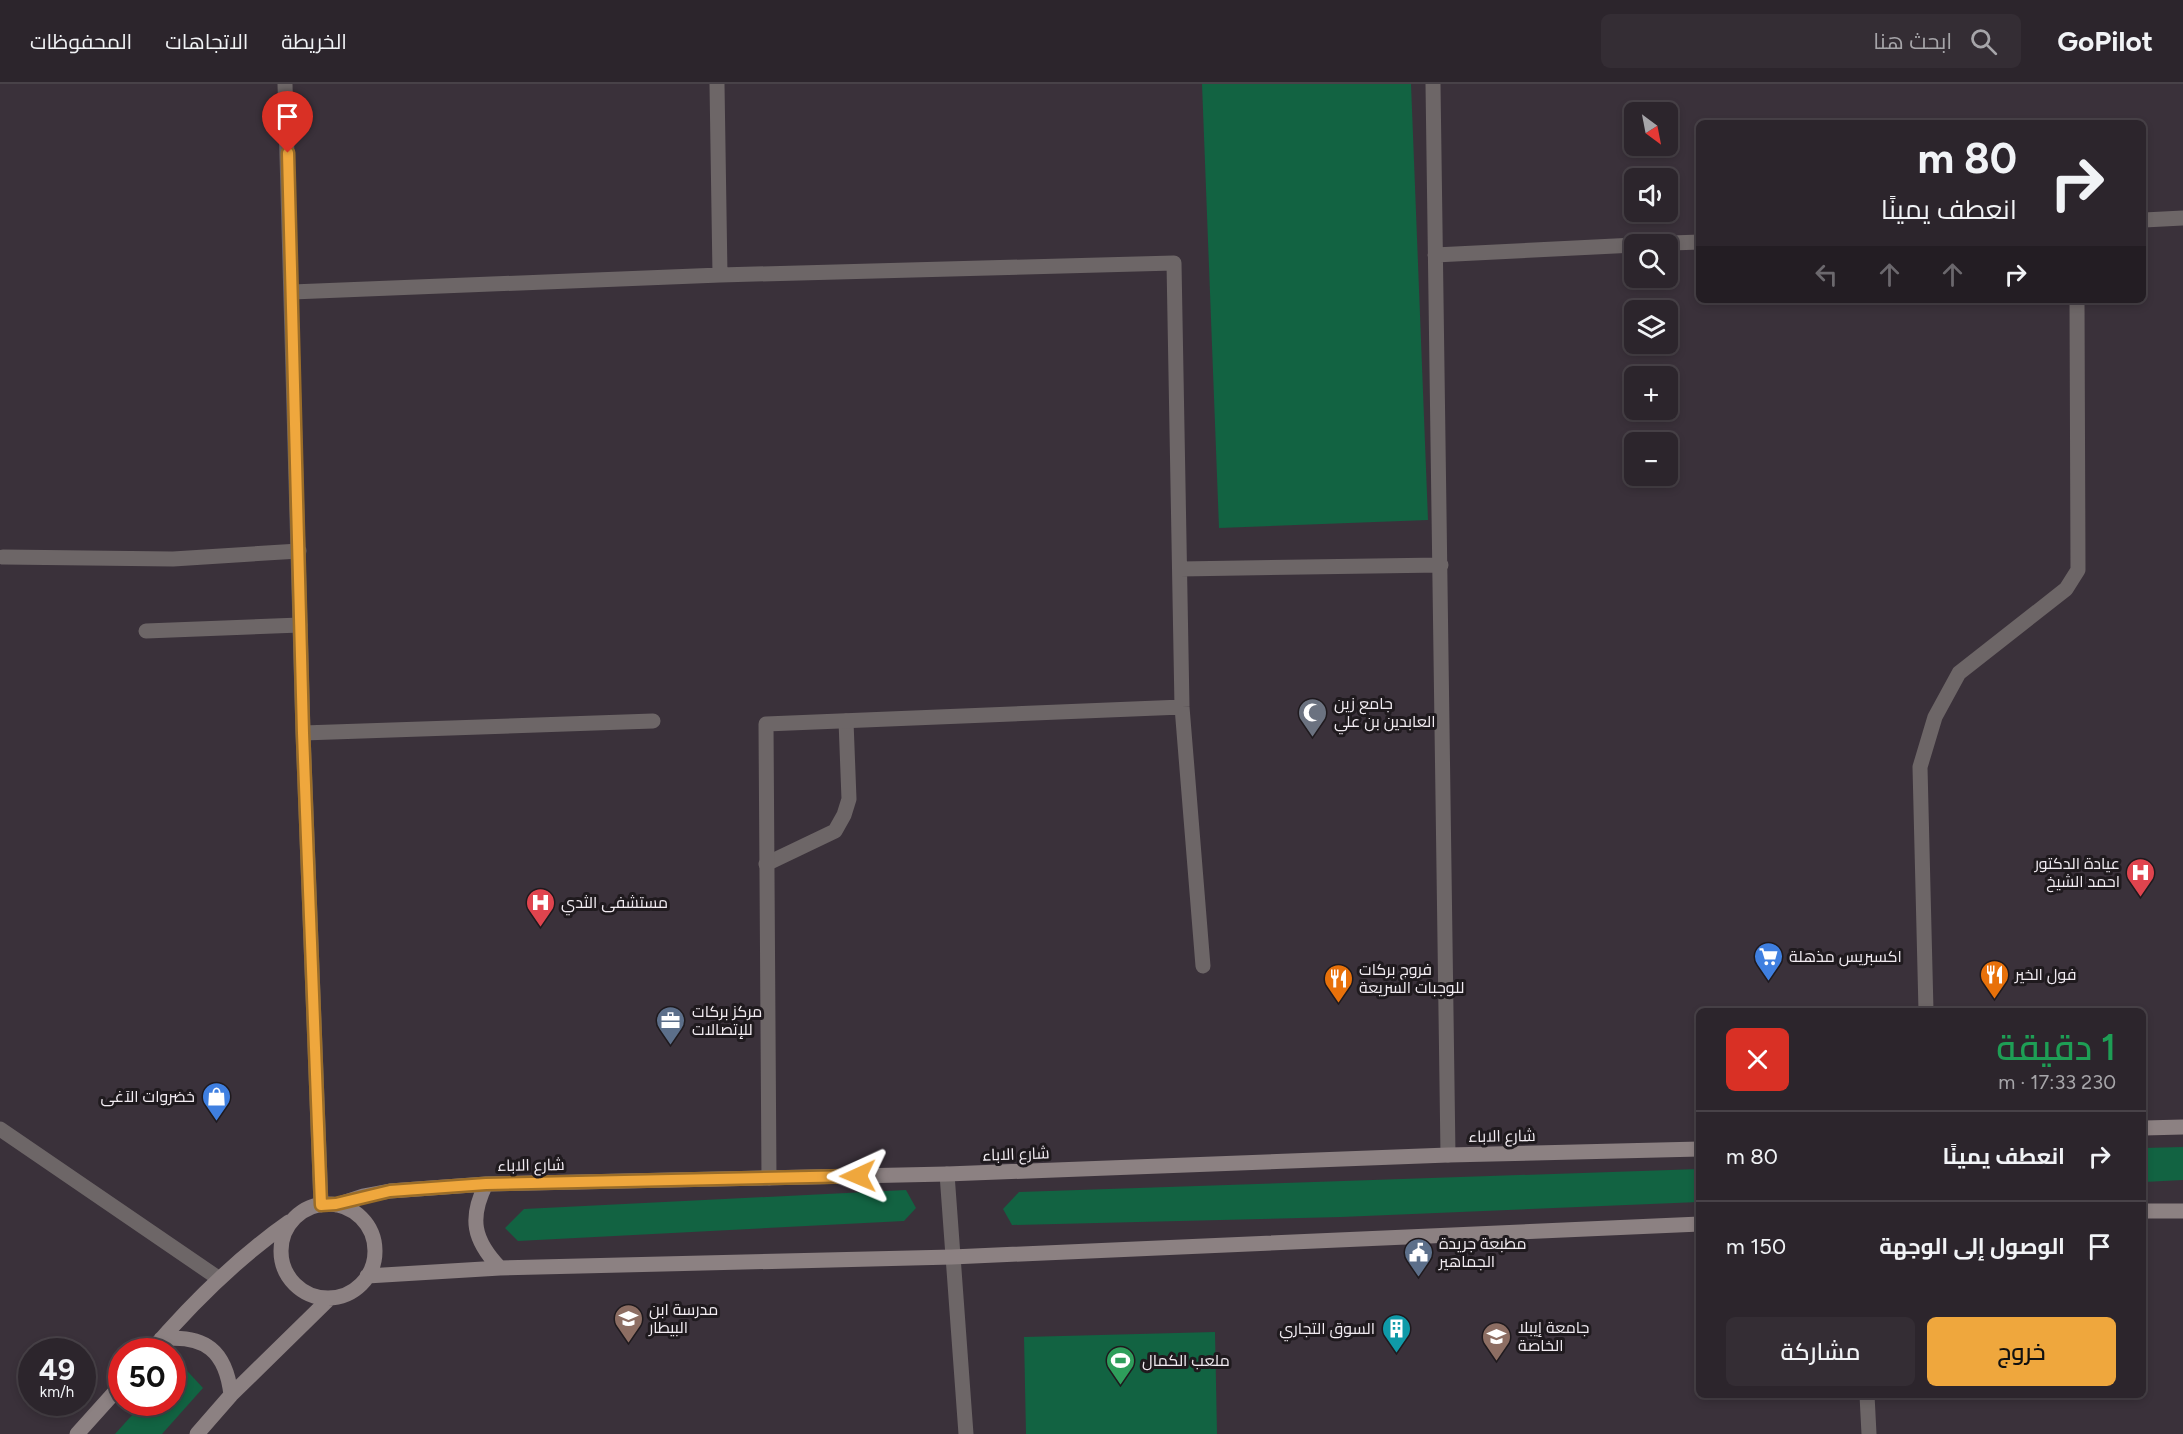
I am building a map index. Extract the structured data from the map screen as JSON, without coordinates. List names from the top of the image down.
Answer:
{
  "streets": {
    "main road": ["شارع الاباء"]
  },
  "places": {
    "mosque": ["جامع زين العابدين بن علي"],
    "hospital": ["عيادة الدكتور احمد الشيخ", "مستشفى الثدي"],
    "supermarket": ["اكسبريس مذهلة"],
    "restaurant": ["فول الخير", "فروج بركات للوجبات السريعة"],
    "office": ["مركز بركات للإتصالات"],
    "shop": ["خضروات الآغى"],
    "public building": ["مطبعة جريدة الجماهير"],
    "school or university": ["مدرسة ابن البيطار", "جامعة إيبلا الخاصة"],
    "building": ["السوق التجاري"],
    "sports": ["ملعب الكمال"]
  },
  "north": "bottom right",
  "page": {
    "header": "GoPilot",
    "search": "ابحث هنا",
    "nav": ["الخريطة", "الاتجاهات", "المحفوظات"],
    "map_buttons": ["+", "−"],
    "turn": ["80 m", "انعطف يمينًا"],
    "heading": ["1 دقيقة", "230 m · 17:33"],
    "list": [
      {
        "name": "انعطف يمينًا",
        "value": "80 m"
      },
      {
        "name": "الوصول إلى الوجهة",
        "value": "150 m"
      }
    ],
    "buttons": ["خروج", "مشاركة"],
    "speed": "49 km/h",
    "limit": "50"
  }
}
